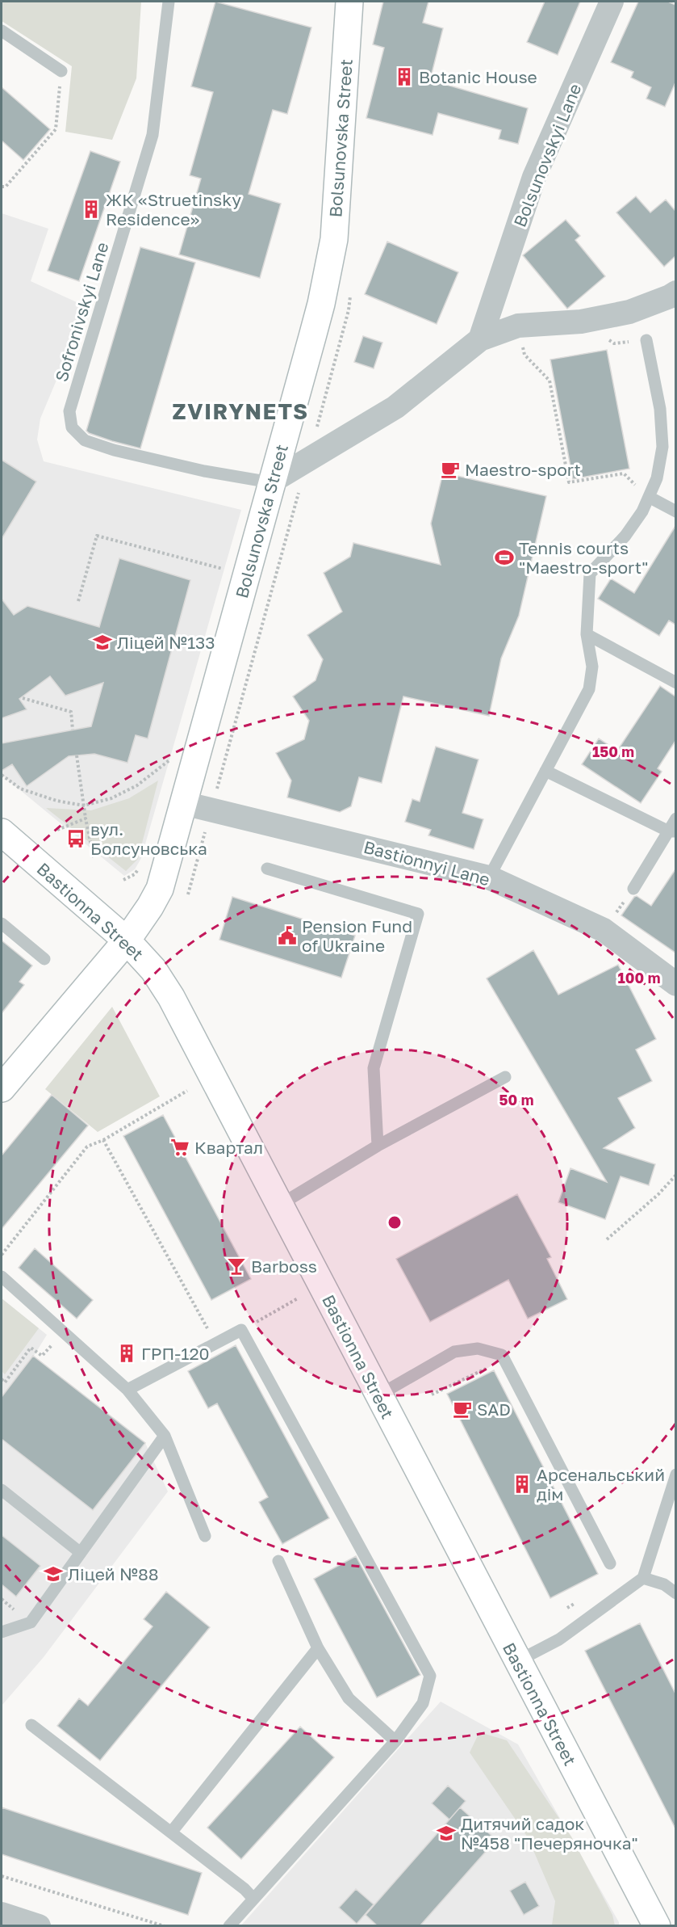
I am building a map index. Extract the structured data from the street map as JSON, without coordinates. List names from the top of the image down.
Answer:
{
  "streets": {
    "street": [
      "Bolsunovska Street",
      "Bolsunovskyi Lane",
      "Bastionnyi Lane",
      "Bastionna Street"
    ],
    "lane": ["Sofronivskyi Lane"]
  },
  "crossings": [
    ["Bolsunovska Street", "Sofronivskyi Lane"],
    ["Bolsunovska Street", "Bastionnyi Lane"],
    ["Bolsunovska Street", "Bastionna Street"]
  ],
  "districts": ["ZVIRYNETS"],
  "places": {
    "building": [
      "Botanic House",
      "ЖК «Struetinsky Residence»",
      "ГРП-120",
      "Арсенальський дім"
    ],
    "cafe": ["Maestro-sport", "SAD"],
    "sports": ["Tennis courts \"Maestro-sport\""],
    "school or university": ["Ліцей №133", "Ліцей №88", "Дитячий садок №458 \"Печеряночка\""],
    "bus stop": ["вул. Болсуновська"],
    "public building": ["Pension Fund of Ukraine"],
    "supermarket": ["Квартал"],
    "bar": ["Barboss"]
  },
  "rings": ["150 m", "100 m", "50 m"]
}
